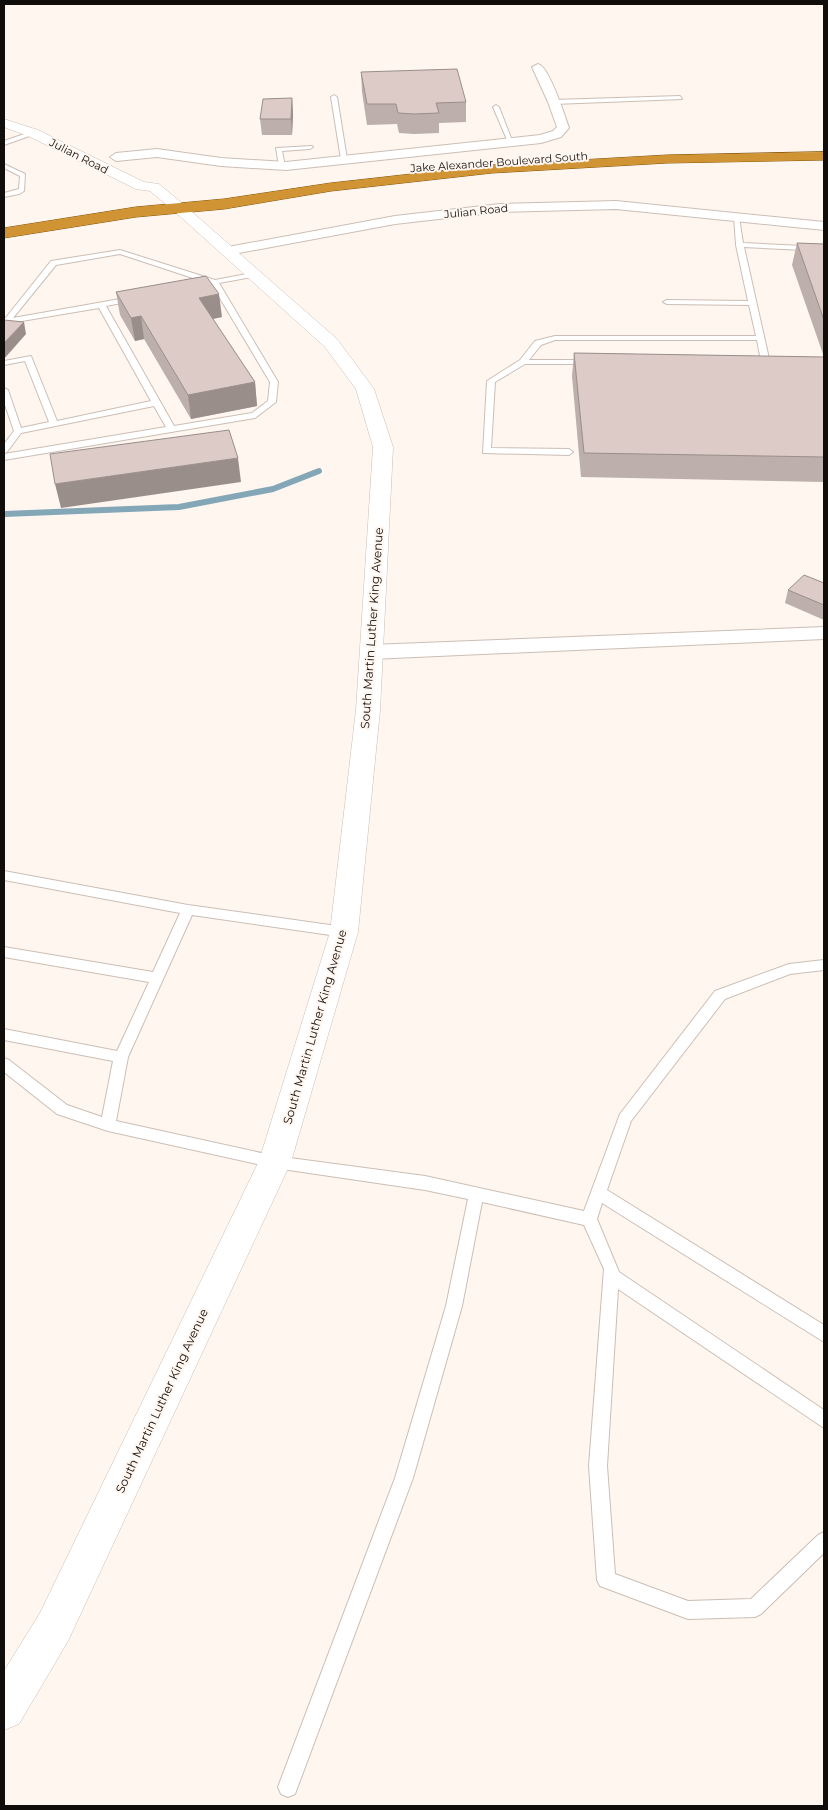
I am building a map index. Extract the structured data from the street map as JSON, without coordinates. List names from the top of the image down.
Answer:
{
  "streets": {
    "highway": ["Jake Alexander Boulevard South"],
    "street": ["Julian Road", "South Martin Luther King Avenue"]
  },
  "crossings": [
    ["Julian Road", "Jake Alexander Boulevard South"],
    ["Julian Road", "South Martin Luther King Avenue"]
  ]
}
